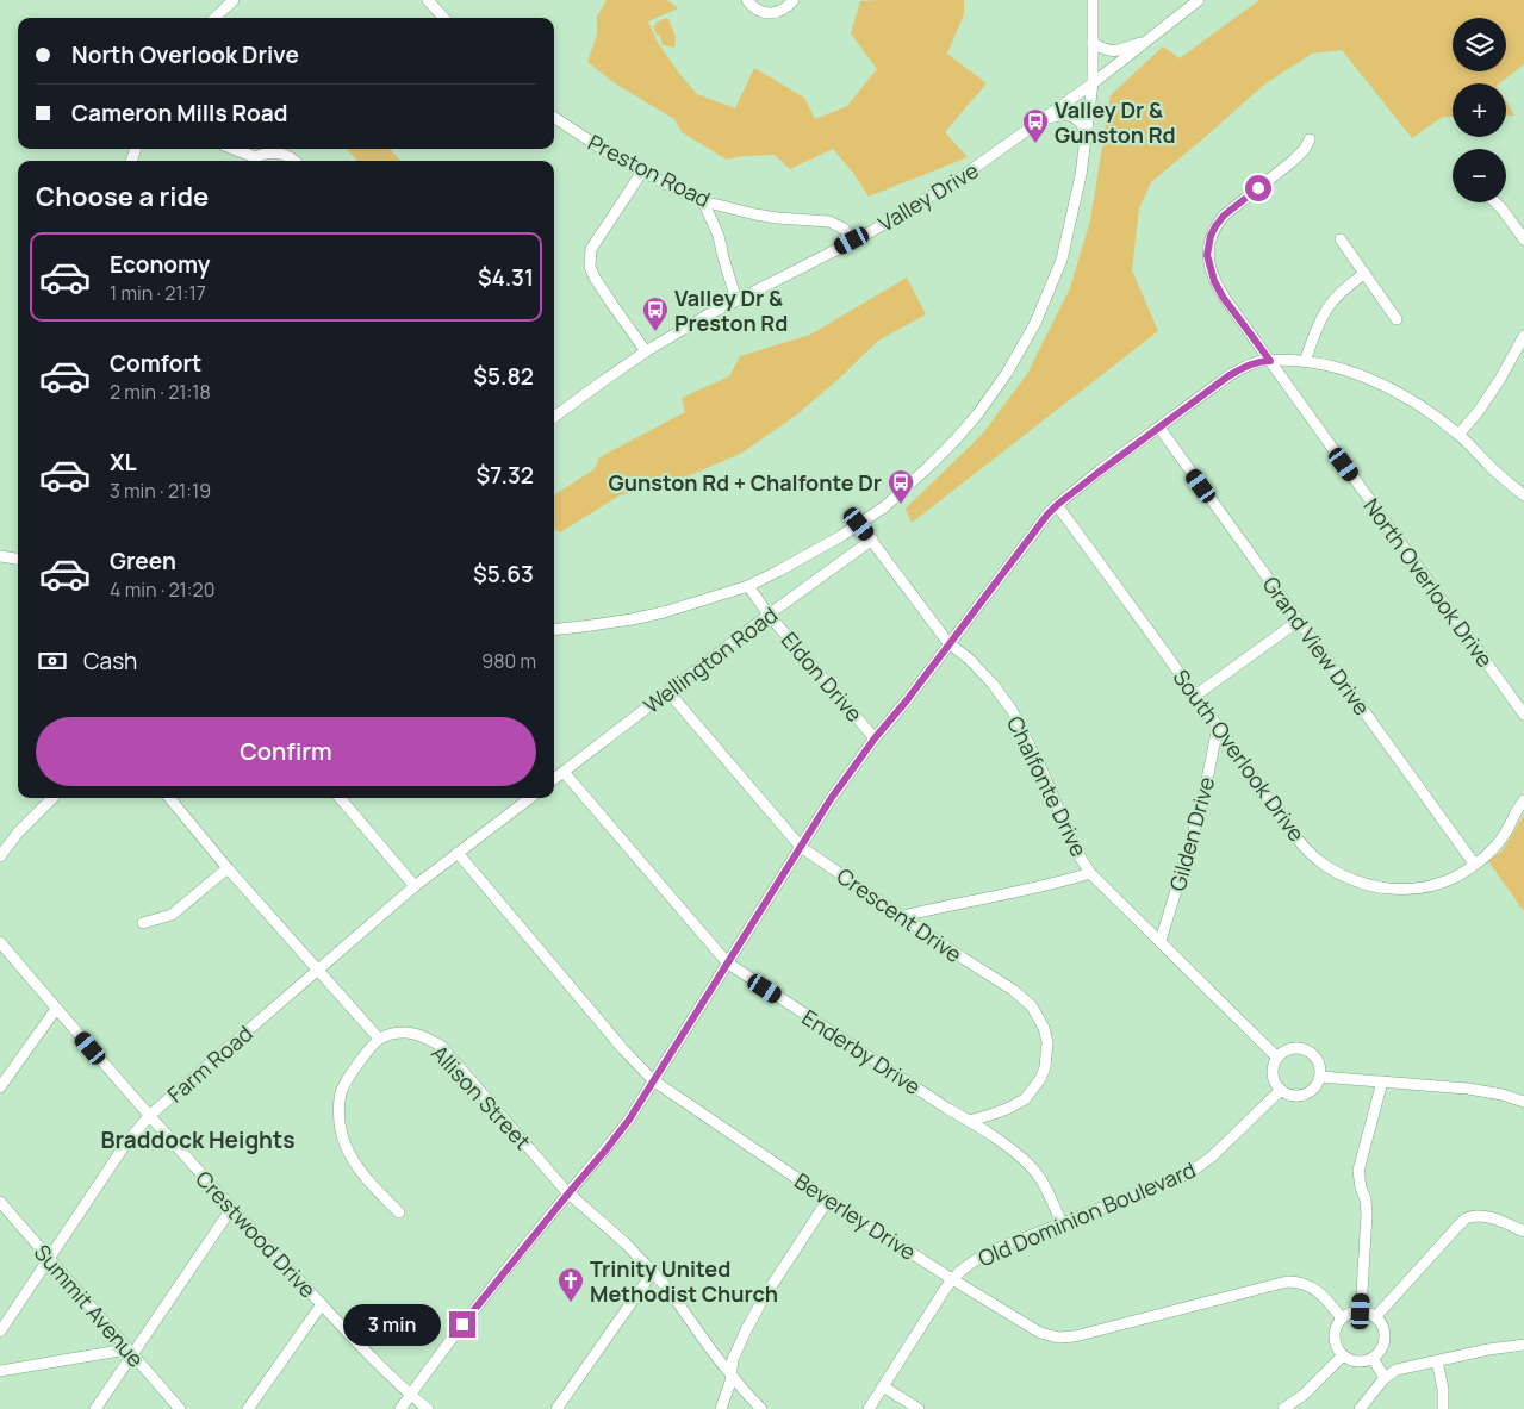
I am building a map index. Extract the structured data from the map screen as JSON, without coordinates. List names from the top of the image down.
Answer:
{
  "streets": {
    "street": [
      "Preston Road",
      "Valley Drive",
      "North Overlook Drive",
      "Grand View Drive",
      "Wellington Road",
      "Eldon Drive",
      "South Overlook Drive",
      "Chalfonte Drive",
      "Gilden Drive",
      "Crescent Drive",
      "Enderby Drive",
      "Farm Road",
      "Allison Street",
      "Old Dominion Boulevard",
      "Beverley Drive",
      "Crestwood Drive",
      "Summit Avenue"
    ]
  },
  "crossings": [
    ["Preston Road", "Valley Drive"],
    ["Grand View Drive", "South Overlook Drive"],
    ["Wellington Road", "Eldon Drive"],
    ["Wellington Road", "Chalfonte Drive"],
    ["Wellington Road", "Crescent Drive"],
    ["Wellington Road", "Enderby Drive"],
    ["South Overlook Drive", "Gilden Drive"],
    ["Chalfonte Drive", "Gilden Drive"],
    ["Chalfonte Drive", "Old Dominion Boulevard"],
    ["Crescent Drive", "Enderby Drive"],
    ["Enderby Drive", "Old Dominion Boulevard"],
    ["Farm Road", "Crestwood Drive"],
    ["Farm Road", "Summit Avenue"],
    ["Old Dominion Boulevard", "Beverley Drive"]
  ],
  "districts": ["Braddock Heights"],
  "places": {
    "bus stop": ["Valley Dr & Gunston Rd", "Valley Dr & Preston Rd", "Gunston Rd + Chalfonte Dr"],
    "church": ["Trinity United Methodist Church"]
  },
  "page": {
    "map_buttons": ["+", "−"],
    "banner": ["North Overlook Drive", "Cameron Mills Road"],
    "heading": "Choose a ride",
    "list": [
      {
        "name": "Economy",
        "note": "1 min · 21:17",
        "value": "$4.31"
      },
      {
        "name": "Comfort",
        "note": "2 min · 21:18",
        "value": "$5.82"
      },
      {
        "name": "XL",
        "note": "3 min · 21:19",
        "value": "$7.32"
      },
      {
        "name": "Green",
        "note": "4 min · 21:20",
        "value": "$5.63"
      }
    ],
    "pay": ["Cash", "980 m"],
    "buttons": "Confirm",
    "bubble": "3 min"
  }
}
